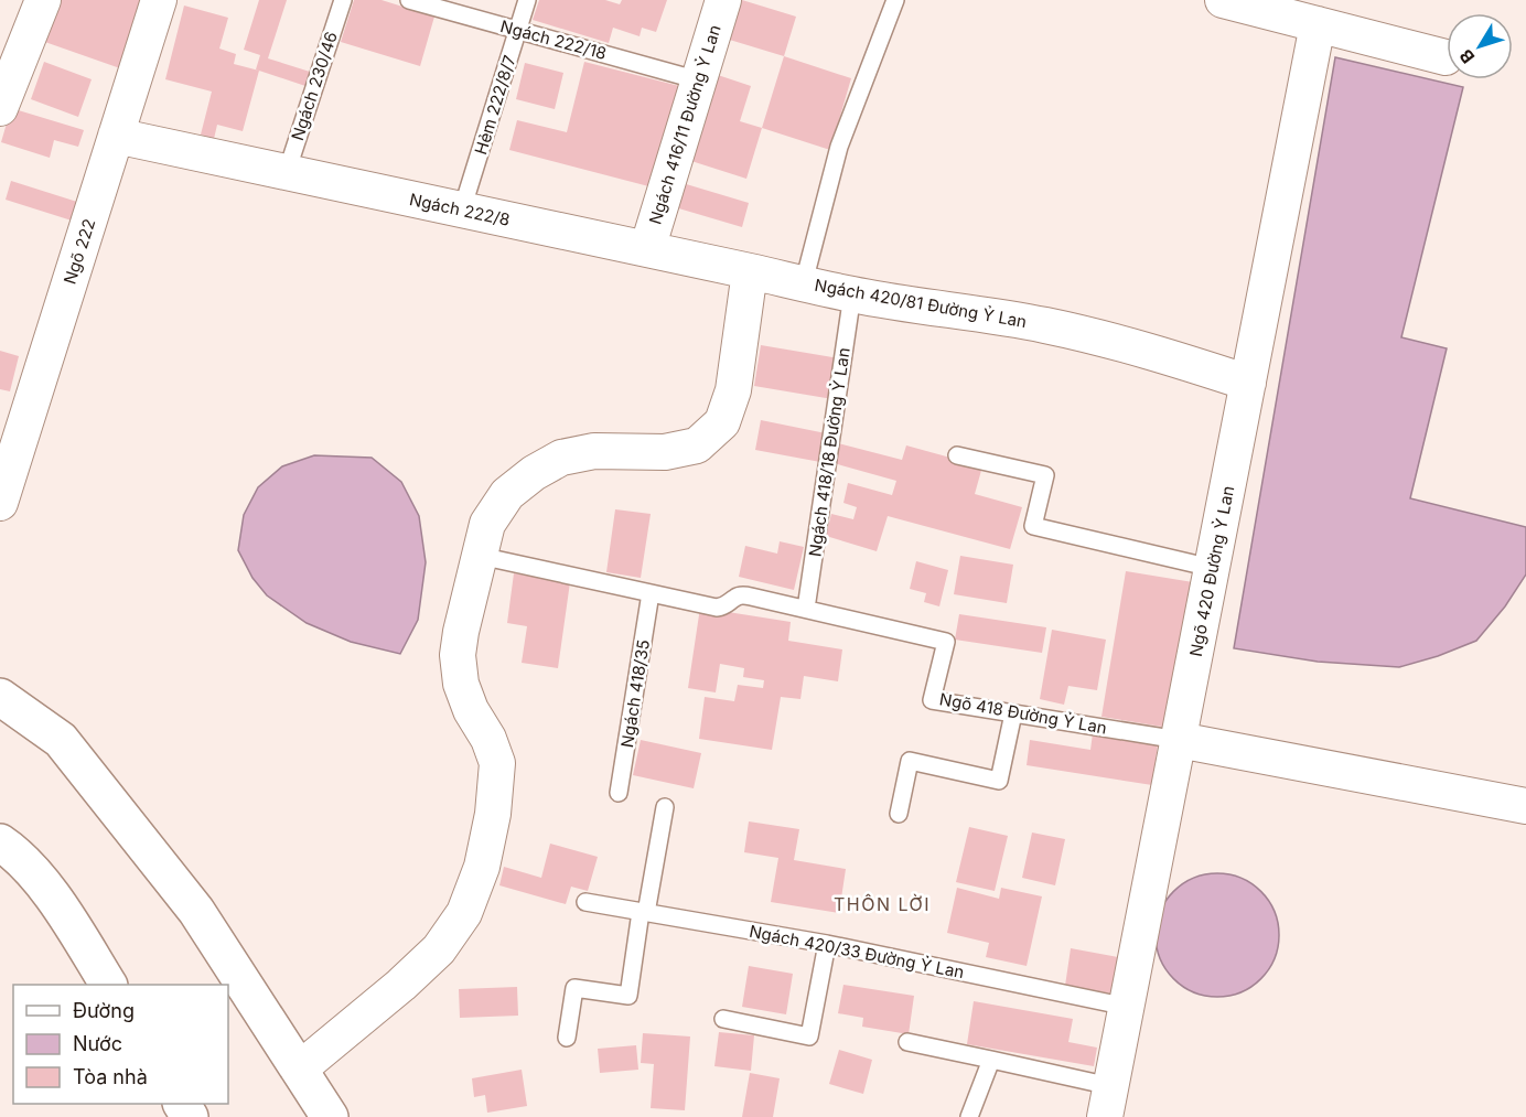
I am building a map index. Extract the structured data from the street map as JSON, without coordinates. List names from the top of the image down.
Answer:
{
  "streets": {
    "street": [
      "Ngách 416/11 Đường Ỷ Lan",
      "Ngách 222/8",
      "Ngõ 222",
      "Ngách 420/81 Đường Ỷ Lan",
      "Ngõ 420 Đường Ỷ Lan",
      "Ngõ 418 Đường Ỷ Lan"
    ],
    "lane": [
      "Ngách 222/18",
      "Ngách 230/46",
      "Hẻm 222/8/7",
      "Ngách 418/18 Đường Ỷ Lan",
      "Ngách 418/35",
      "Ngách 420/33 Đường Ỷ Lan"
    ]
  },
  "crossings": [
    ["Ngách 222/18", "Hẻm 222/8/7"],
    ["Ngách 222/18", "Ngách 416/11 Đường Ỷ Lan"],
    ["Ngách 230/46", "Ngách 222/8"],
    ["Hẻm 222/8/7", "Ngách 222/8"],
    ["Ngách 416/11 Đường Ỷ Lan", "Ngách 222/8"],
    ["Ngách 222/8", "Ngõ 222"],
    ["Ngách 222/8", "Ngách 420/81 Đường Ỷ Lan"],
    ["Ngách 420/81 Đường Ỷ Lan", "Ngách 418/18 Đường Ỷ Lan"],
    ["Ngách 420/81 Đường Ỷ Lan", "Ngõ 420 Đường Ỷ Lan"],
    ["Ngách 418/18 Đường Ỷ Lan", "Ngõ 418 Đường Ỷ Lan"],
    ["Ngõ 420 Đường Ỷ Lan", "Ngõ 418 Đường Ỷ Lan"],
    ["Ngõ 420 Đường Ỷ Lan", "Ngách 420/33 Đường Ỷ Lan"],
    ["Ngách 418/35", "Ngõ 418 Đường Ỷ Lan"]
  ],
  "districts": ["THÔN LỜI"],
  "legend": ["Đường", "Nước", "Tòa nhà"],
  "north": "bottom left"
}
